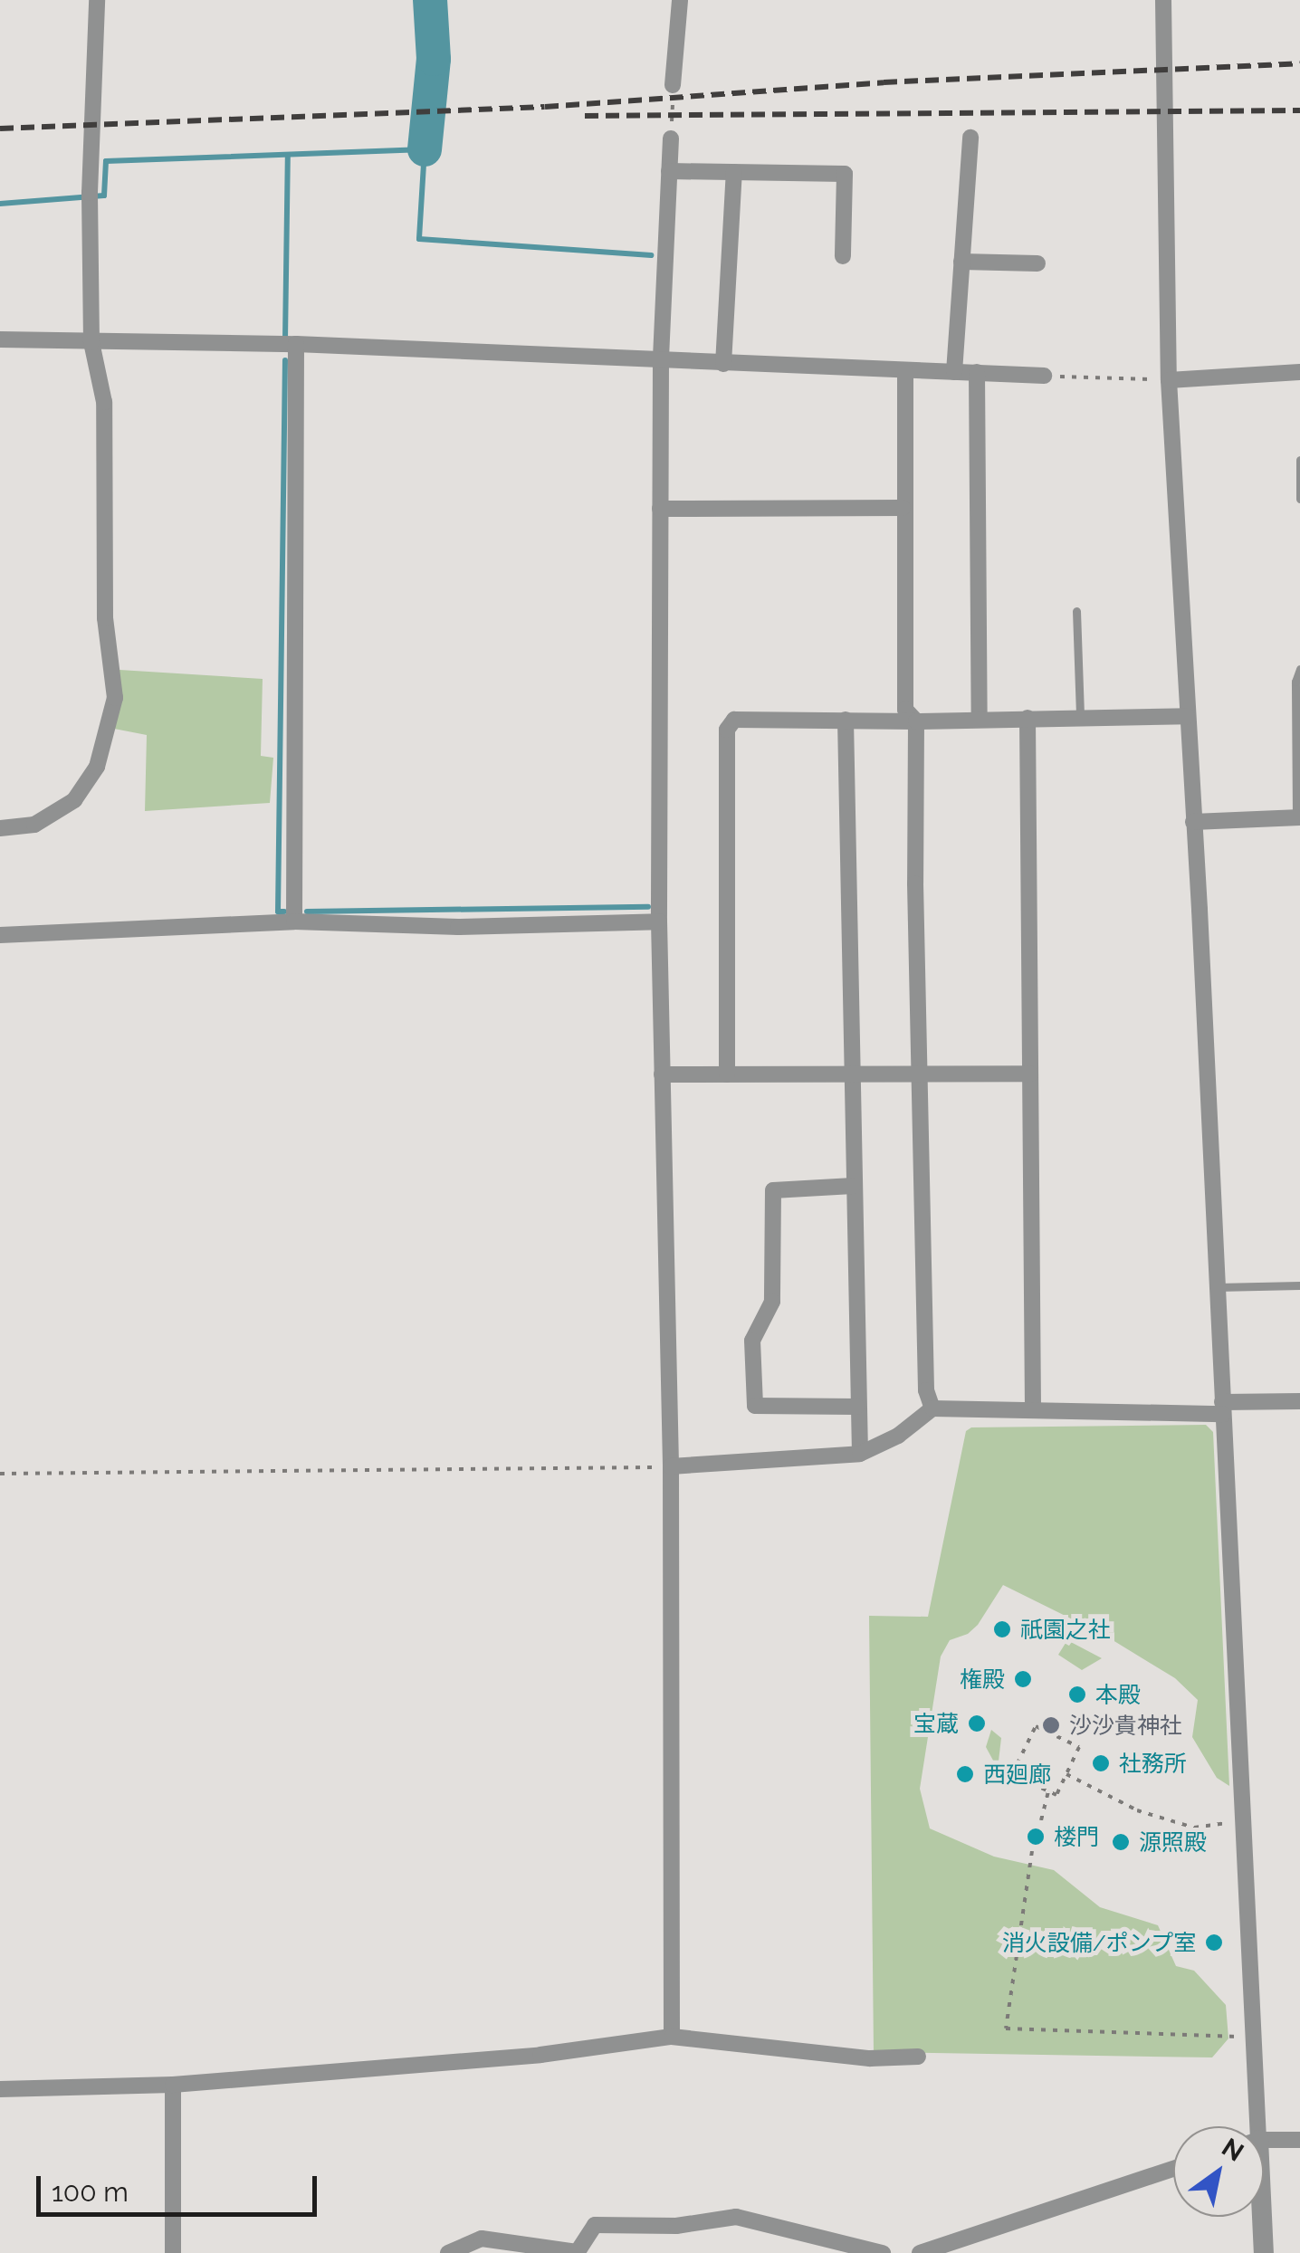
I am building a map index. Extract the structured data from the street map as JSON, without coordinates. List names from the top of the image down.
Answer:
{
  "places": [
    "祇園之社",
    "権殿",
    "本殿",
    "宝蔵",
    "沙沙貴神社",
    "社務所",
    "西廻廊",
    "楼門",
    "源照殿",
    "消火設備/ポンプ室"
  ],
  "scale_bar": "100 m",
  "north": "top right"
}
